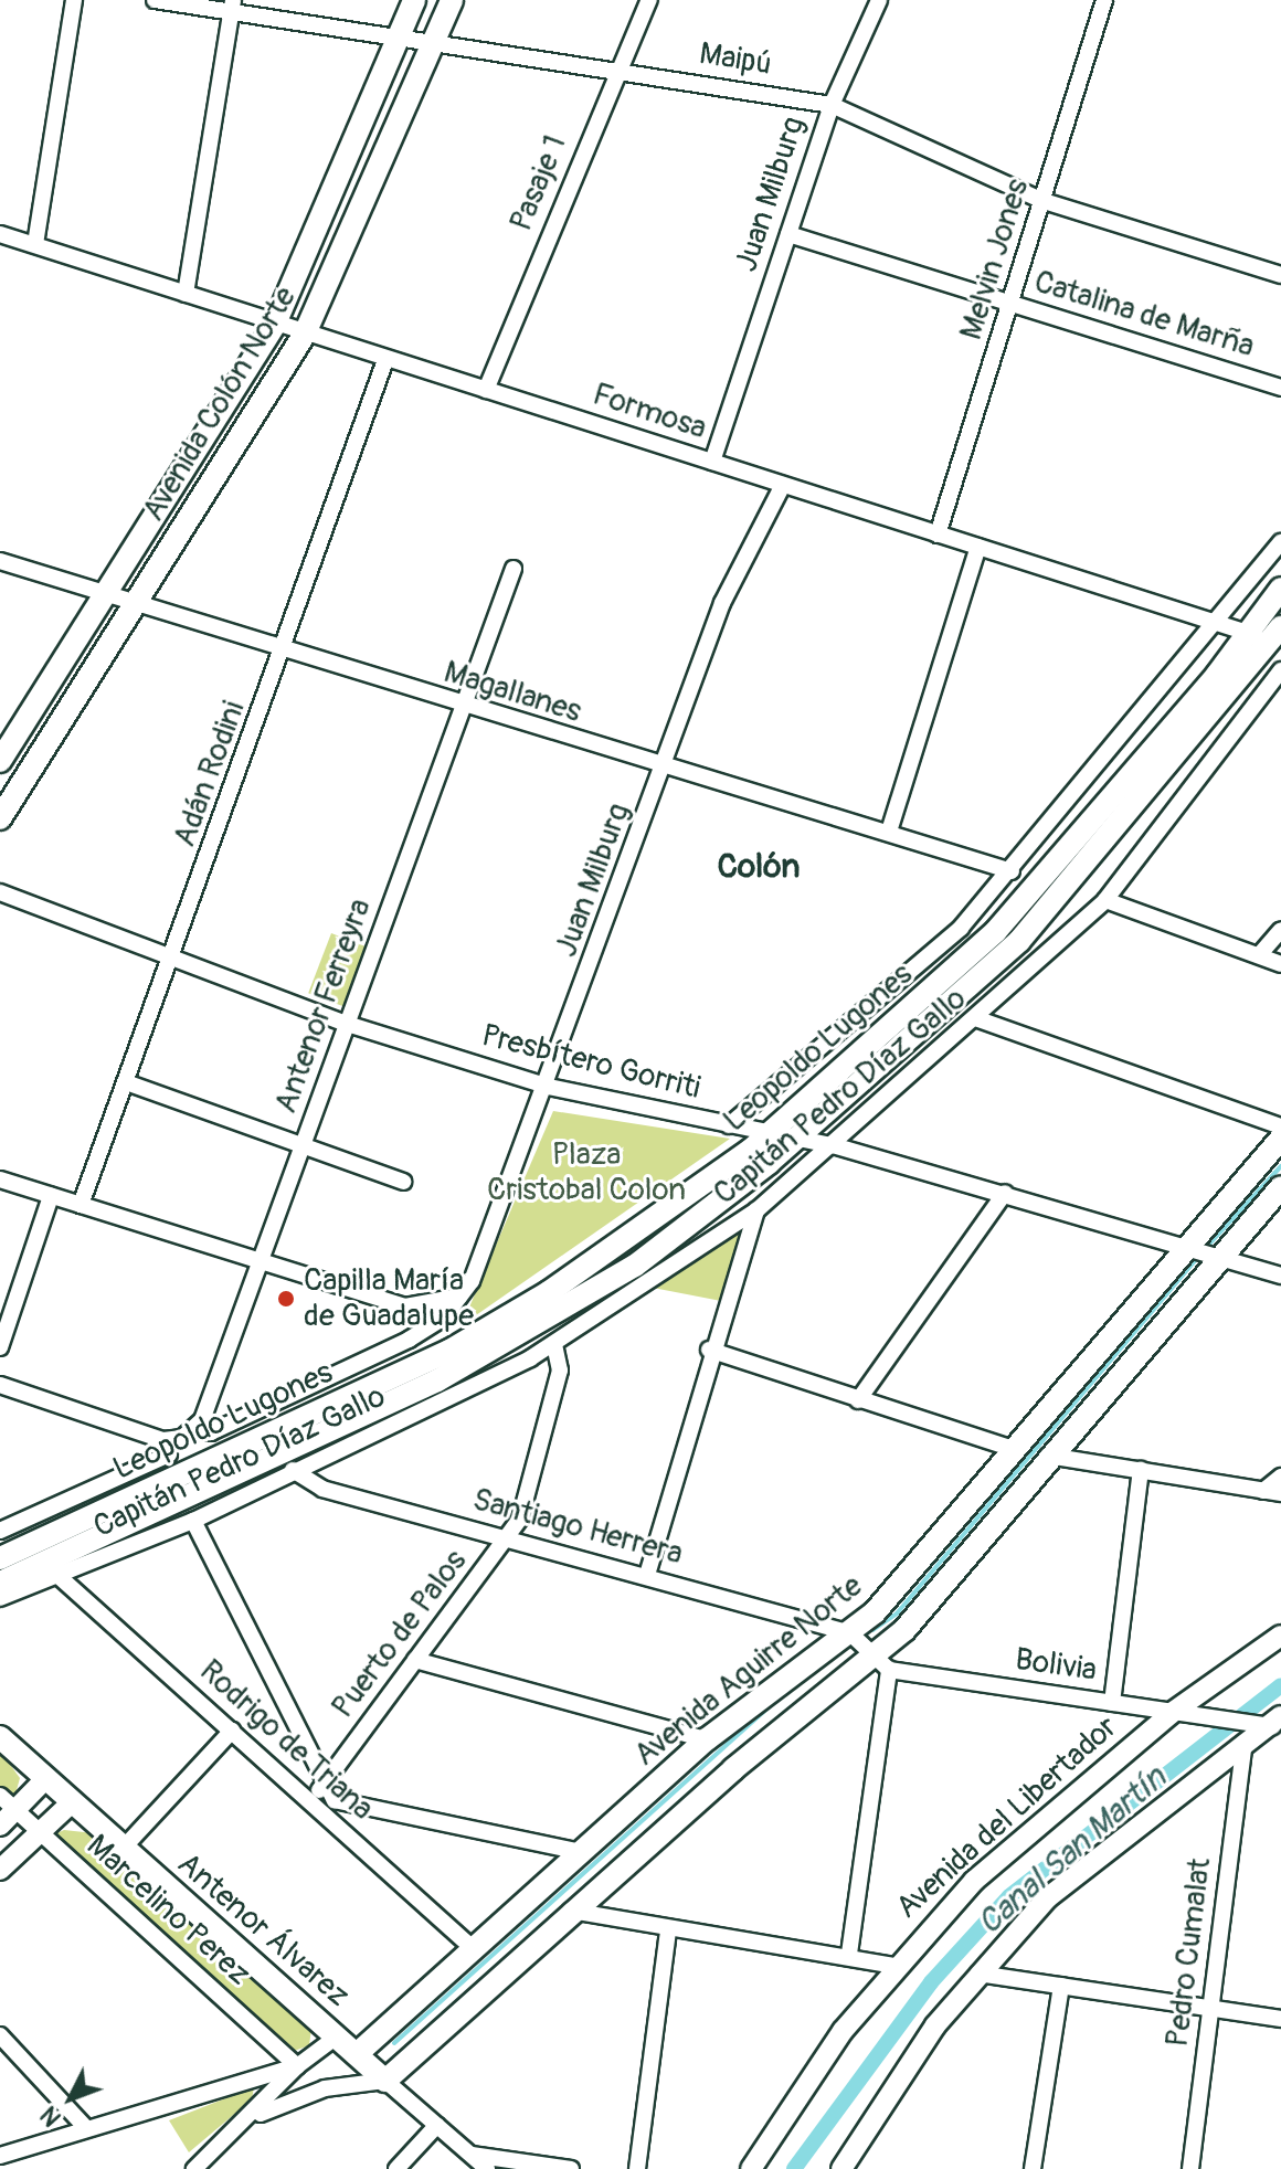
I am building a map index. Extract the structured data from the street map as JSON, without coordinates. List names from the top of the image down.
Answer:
{
  "streets": {
    "main road": [
      "Avenida Colón Norte",
      "Leopoldo Lugones",
      "Avenida Aguirre Norte",
      "Antenor Álvarez"
    ],
    "street": [
      "Maipú",
      "Pasaje 1",
      "Juan Milburg",
      "Melvin Jones",
      "Catalina de Marña",
      "Formosa",
      "Magallanes",
      "Adán Rodini",
      "Antenor Ferreyra",
      "Presbítero Gorriti",
      "Capitán Pedro Díaz Gallo",
      "Santiago Herrera",
      "Puerto de Palos",
      "Bolivia",
      "Rodrigo de Triana",
      "Avenida del Libertador",
      "Marcelino Perez",
      "Pedro Cumalat"
    ]
  },
  "crossings": [
    ["Maipú", "Pasaje 1"],
    ["Maipú", "Juan Milburg"],
    ["Maipú", "Melvin Jones"],
    ["Maipú", "Avenida Colón Norte"],
    ["Pasaje 1", "Formosa"],
    ["Juan Milburg", "Catalina de Marña"],
    ["Juan Milburg", "Formosa"],
    ["Juan Milburg", "Magallanes"],
    ["Juan Milburg", "Presbítero Gorriti"],
    ["Melvin Jones", "Catalina de Marña"],
    ["Melvin Jones", "Formosa"],
    ["Avenida Colón Norte", "Formosa"],
    ["Avenida Colón Norte", "Magallanes"],
    ["Formosa", "Adán Rodini"],
    ["Formosa", "Leopoldo Lugones"],
    ["Formosa", "Capitán Pedro Díaz Gallo"],
    ["Magallanes", "Adán Rodini"],
    ["Magallanes", "Antenor Ferreyra"],
    ["Magallanes", "Capitán Pedro Díaz Gallo"],
    ["Adán Rodini", "Presbítero Gorriti"],
    ["Antenor Ferreyra", "Presbítero Gorriti"],
    ["Leopoldo Lugones", "Presbítero Gorriti"],
    ["Presbítero Gorriti", "Capitán Pedro Díaz Gallo"],
    ["Presbítero Gorriti", "Avenida Aguirre Norte"],
    ["Capitán Pedro Díaz Gallo", "Santiago Herrera"],
    ["Capitán Pedro Díaz Gallo", "Puerto de Palos"],
    ["Capitán Pedro Díaz Gallo", "Rodrigo de Triana"],
    ["Santiago Herrera", "Puerto de Palos"],
    ["Santiago Herrera", "Avenida Aguirre Norte"],
    ["Puerto de Palos", "Rodrigo de Triana"],
    ["Bolivia", "Avenida Aguirre Norte"],
    ["Bolivia", "Avenida del Libertador"],
    ["Avenida Aguirre Norte", "Rodrigo de Triana"],
    ["Avenida Aguirre Norte", "Antenor Álvarez"]
  ],
  "districts": ["Colón"],
  "water": ["Canal San Martín"],
  "parks": ["Plaza Cristobal Colon"],
  "places": ["Capilla María de Guadalupe"],
  "north": "bottom left"
}
